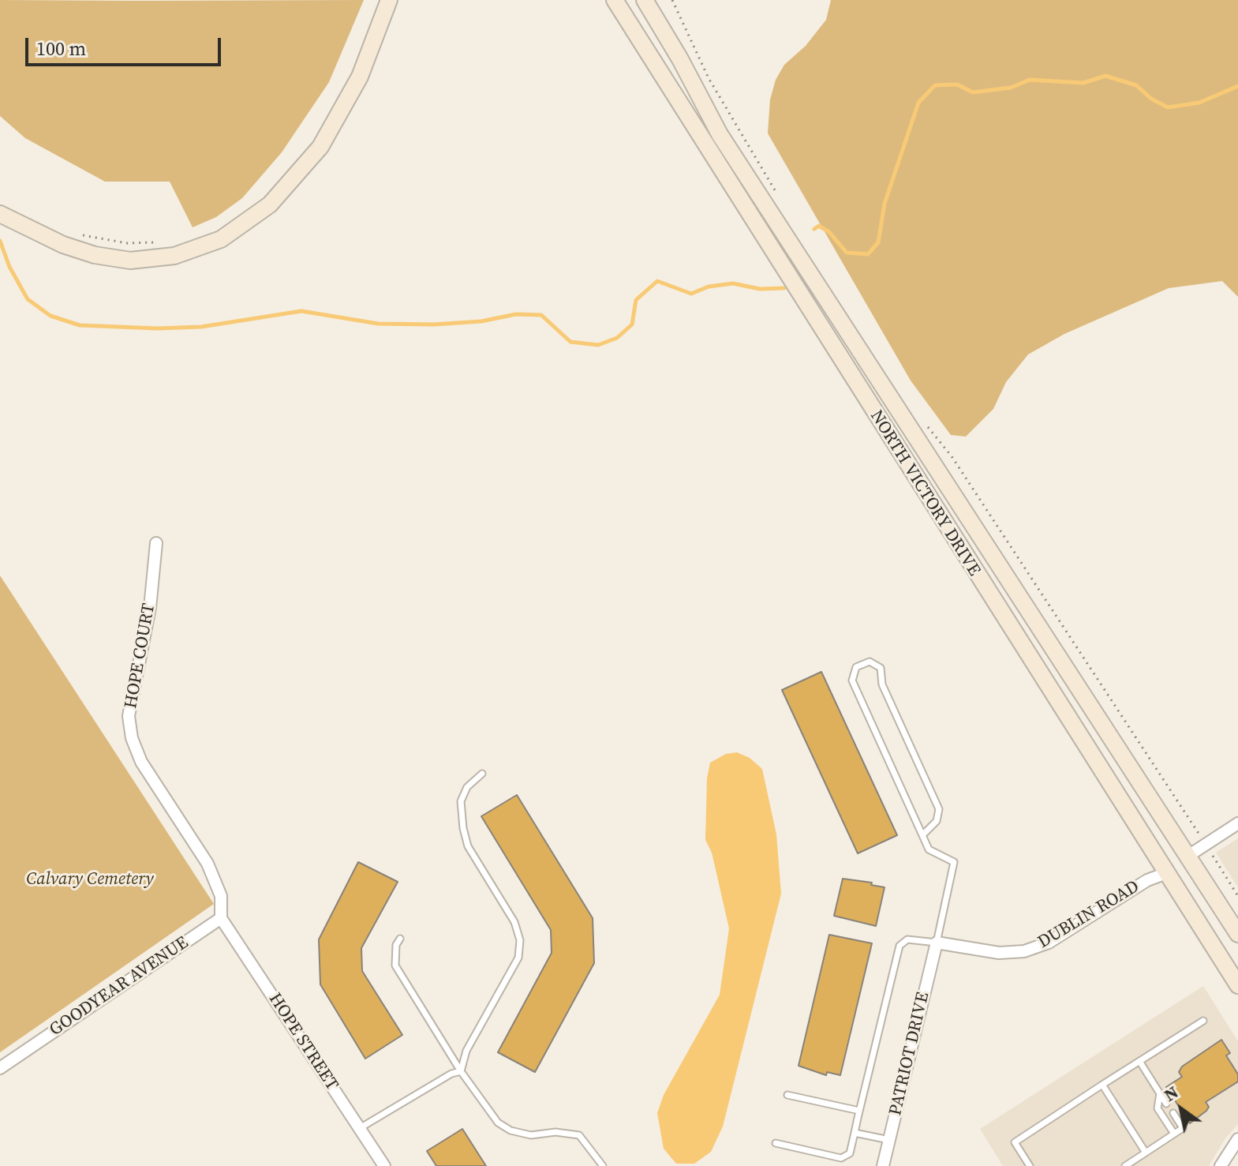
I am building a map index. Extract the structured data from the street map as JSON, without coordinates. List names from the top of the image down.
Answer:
{
  "streets": {
    "main road": ["NORTH VICTORY DRIVE"],
    "street": [
      "HOPE COURT",
      "DUBLIN ROAD",
      "GOODYEAR AVENUE",
      "HOPE STREET",
      "PATRIOT DRIVE"
    ]
  },
  "crossings": [
    ["NORTH VICTORY DRIVE", "DUBLIN ROAD"],
    ["HOPE COURT", "GOODYEAR AVENUE"],
    ["HOPE COURT", "HOPE STREET"],
    ["DUBLIN ROAD", "PATRIOT DRIVE"],
    ["GOODYEAR AVENUE", "HOPE STREET"]
  ],
  "parks": ["Calvary Cemetery"],
  "scale_bar": "100 m",
  "north": "top left"
}
